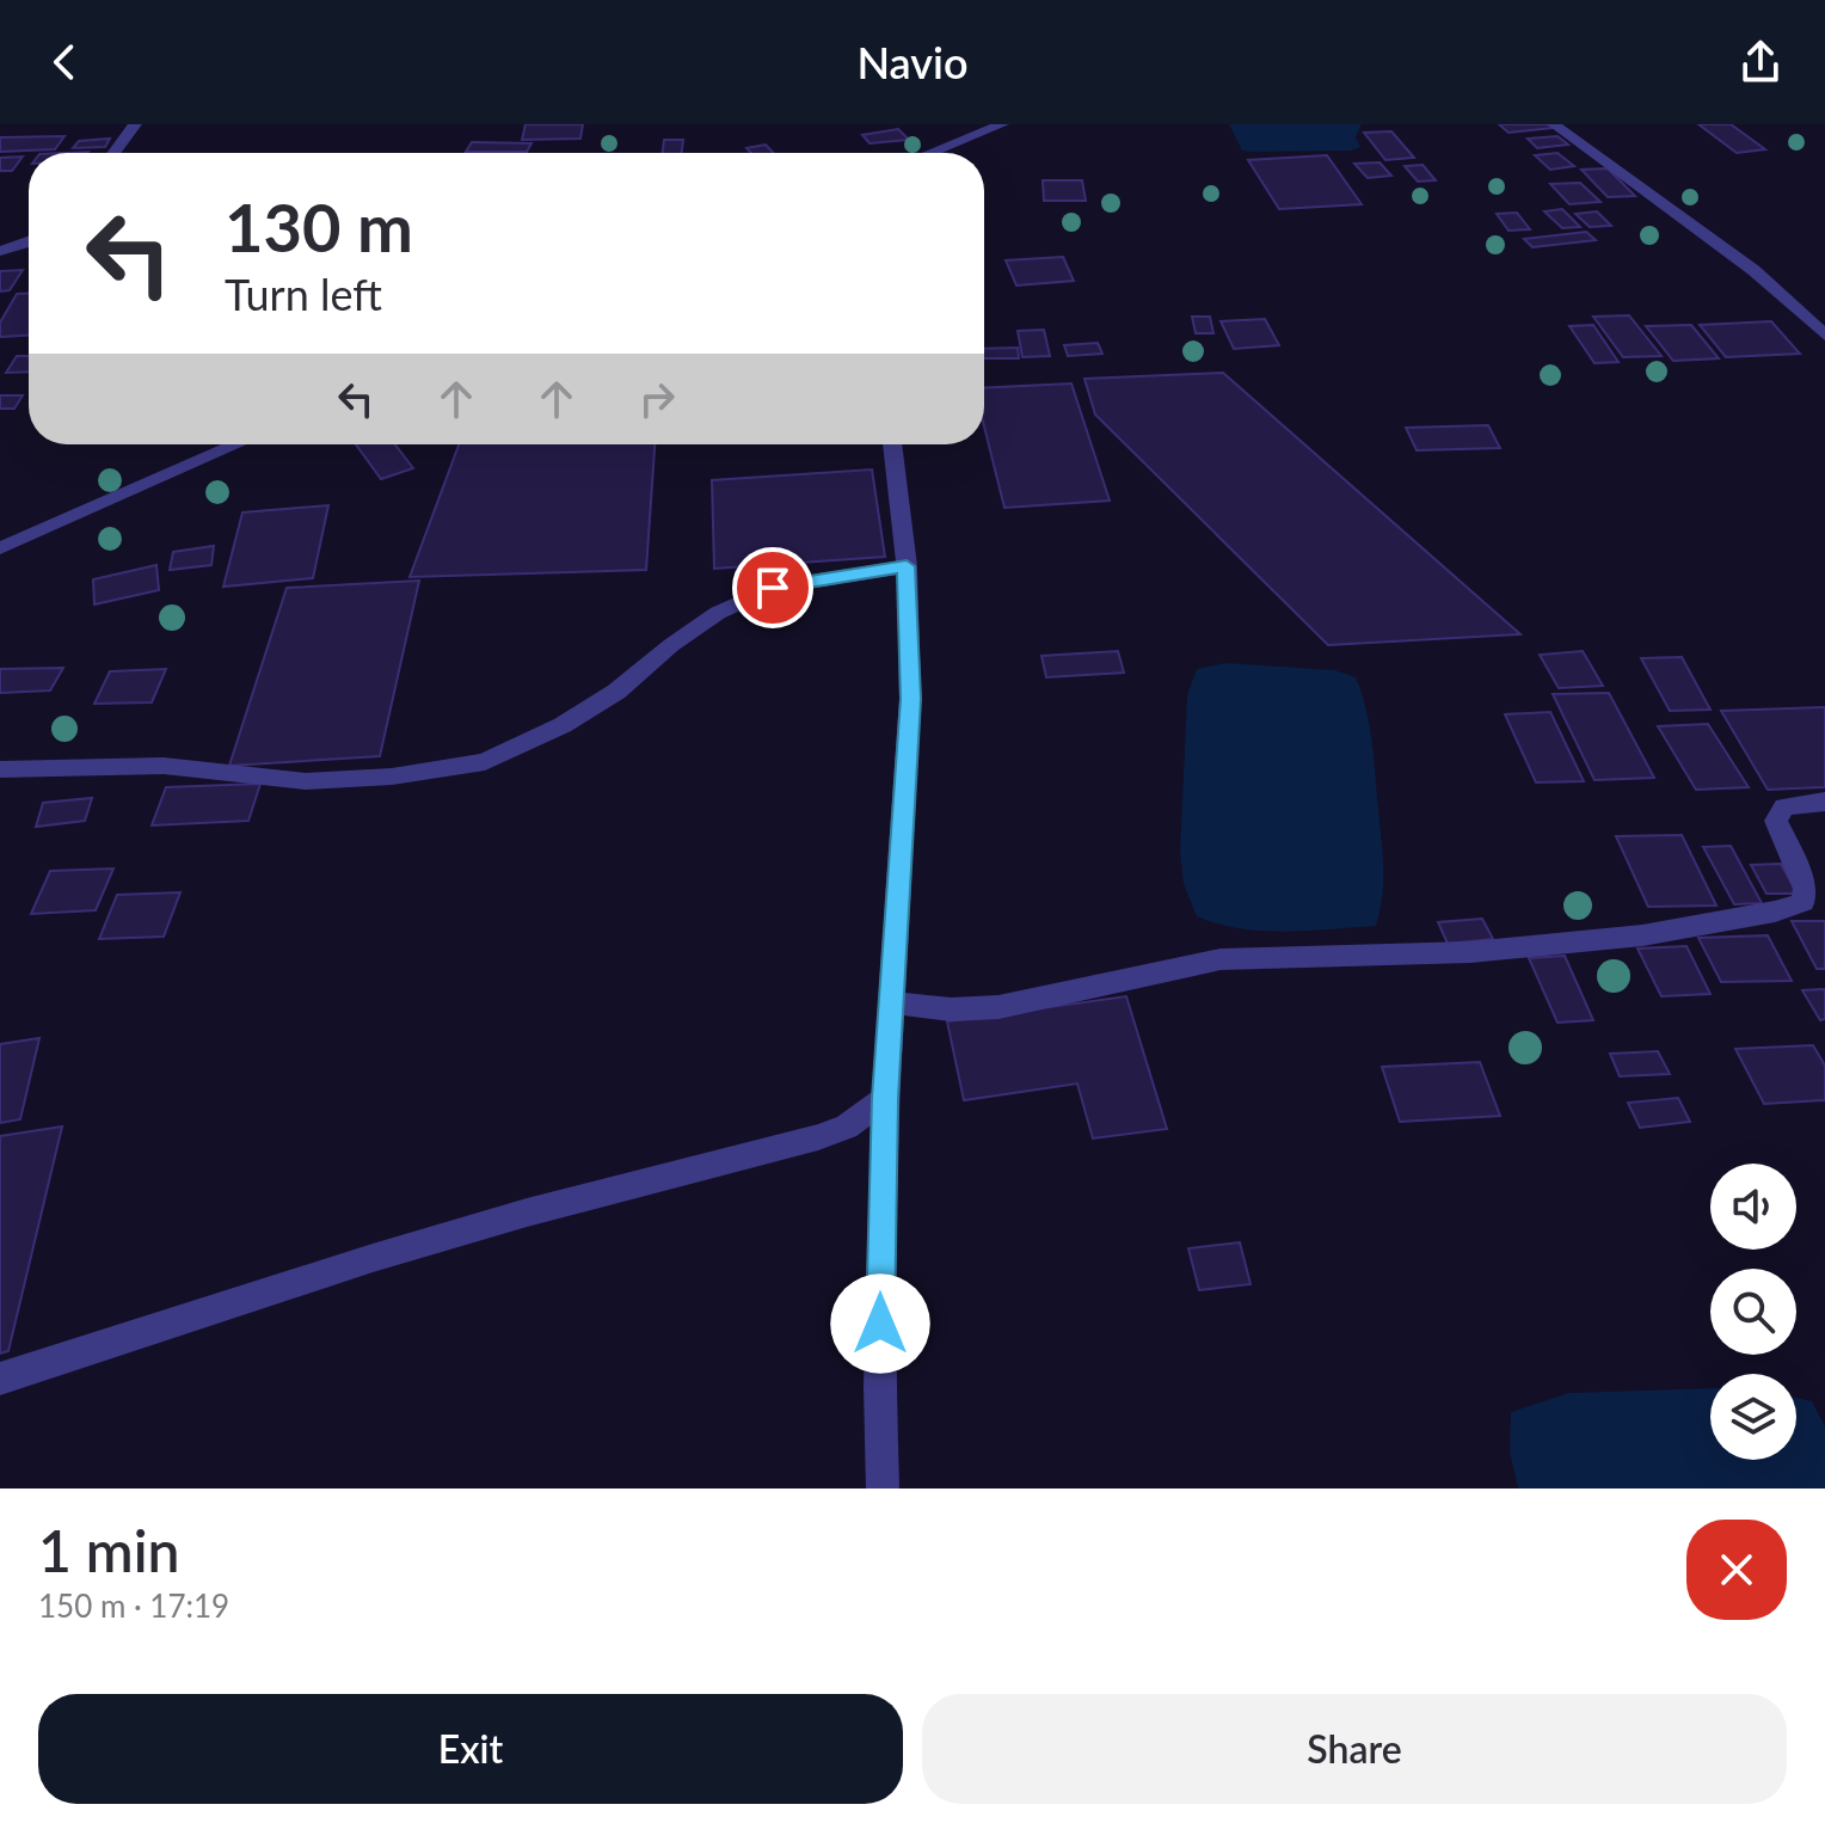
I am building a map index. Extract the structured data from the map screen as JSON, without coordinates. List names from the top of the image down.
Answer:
{
  "page": {
    "header": "Navio",
    "turn": ["130 m", "Turn left"],
    "heading": ["1 min", "150 m · 17:19"],
    "buttons": ["Exit", "Share"]
  }
}
